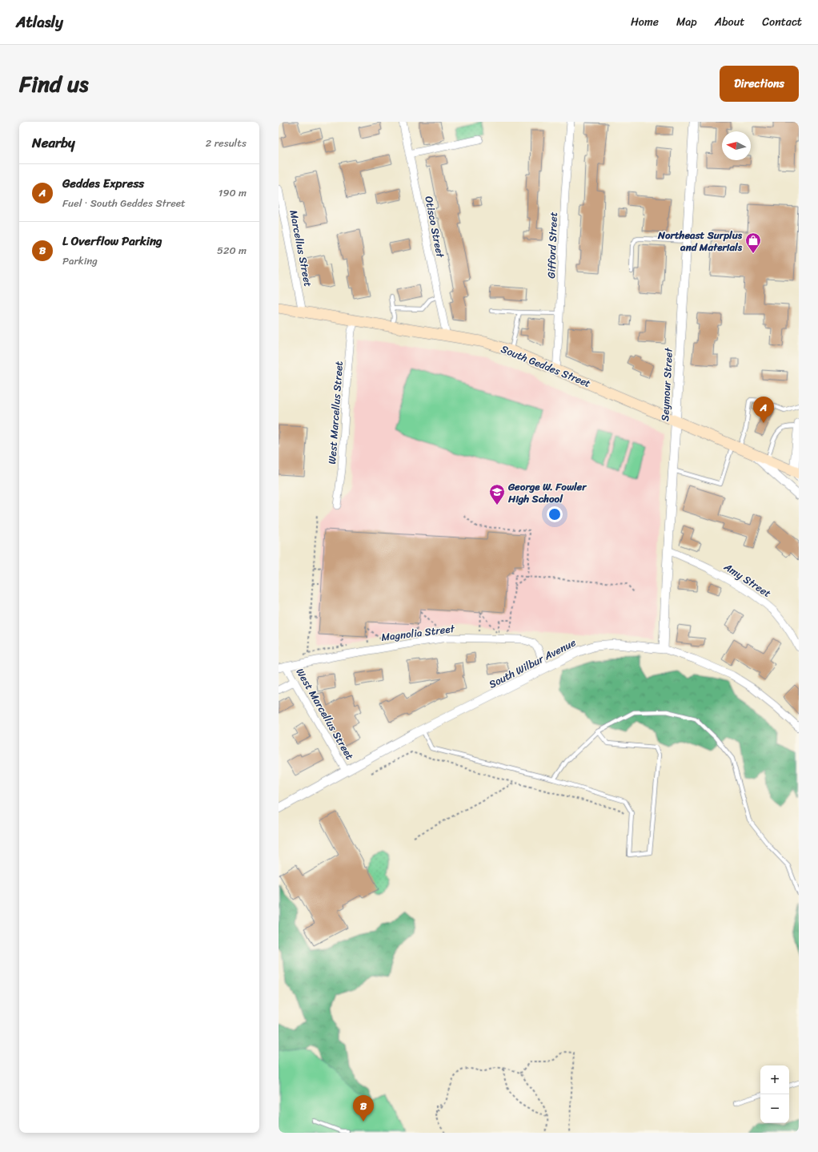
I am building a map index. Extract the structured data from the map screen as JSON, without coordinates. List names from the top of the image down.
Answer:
{
  "streets": {
    "main road": ["South Geddes Street"],
    "street": [
      "Otisco Street",
      "Gifford Street",
      "Marcellus Street",
      "Seymour Street",
      "West Marcellus Street",
      "Amy Street",
      "Magnolia Street",
      "South Wilbur Avenue"
    ]
  },
  "crossings": [
    ["Otisco Street", "South Geddes Street"],
    ["Gifford Street", "South Geddes Street"],
    ["Marcellus Street", "South Geddes Street"],
    ["South Geddes Street", "Seymour Street"],
    ["South Geddes Street", "West Marcellus Street"],
    ["Seymour Street", "Amy Street"],
    ["Seymour Street", "South Wilbur Avenue"],
    ["West Marcellus Street", "Magnolia Street"],
    ["West Marcellus Street", "South Wilbur Avenue"],
    ["Magnolia Street", "South Wilbur Avenue"]
  ],
  "places": {
    "shop": ["Northeast Surplus and Materials"],
    "school or university": ["George W. Fowler High School"]
  },
  "north": "left",
  "page": {
    "header": "Atlasly",
    "nav": [
      "Home",
      "Map",
      "About",
      "Contact"
    ],
    "title": "Find us",
    "buttons": "Directions",
    "heading": ["Nearby", "2 results"],
    "list": [
      {
        "mark": "A",
        "name": "Geddes Express",
        "note": "Fuel · South Geddes Street",
        "value": "190 m"
      },
      {
        "mark": "B",
        "name": "L Overflow Parking",
        "note": "Parking",
        "value": "520 m"
      }
    ],
    "pins": ["A", "B"],
    "map_buttons": ["+", "−"]
  }
}
